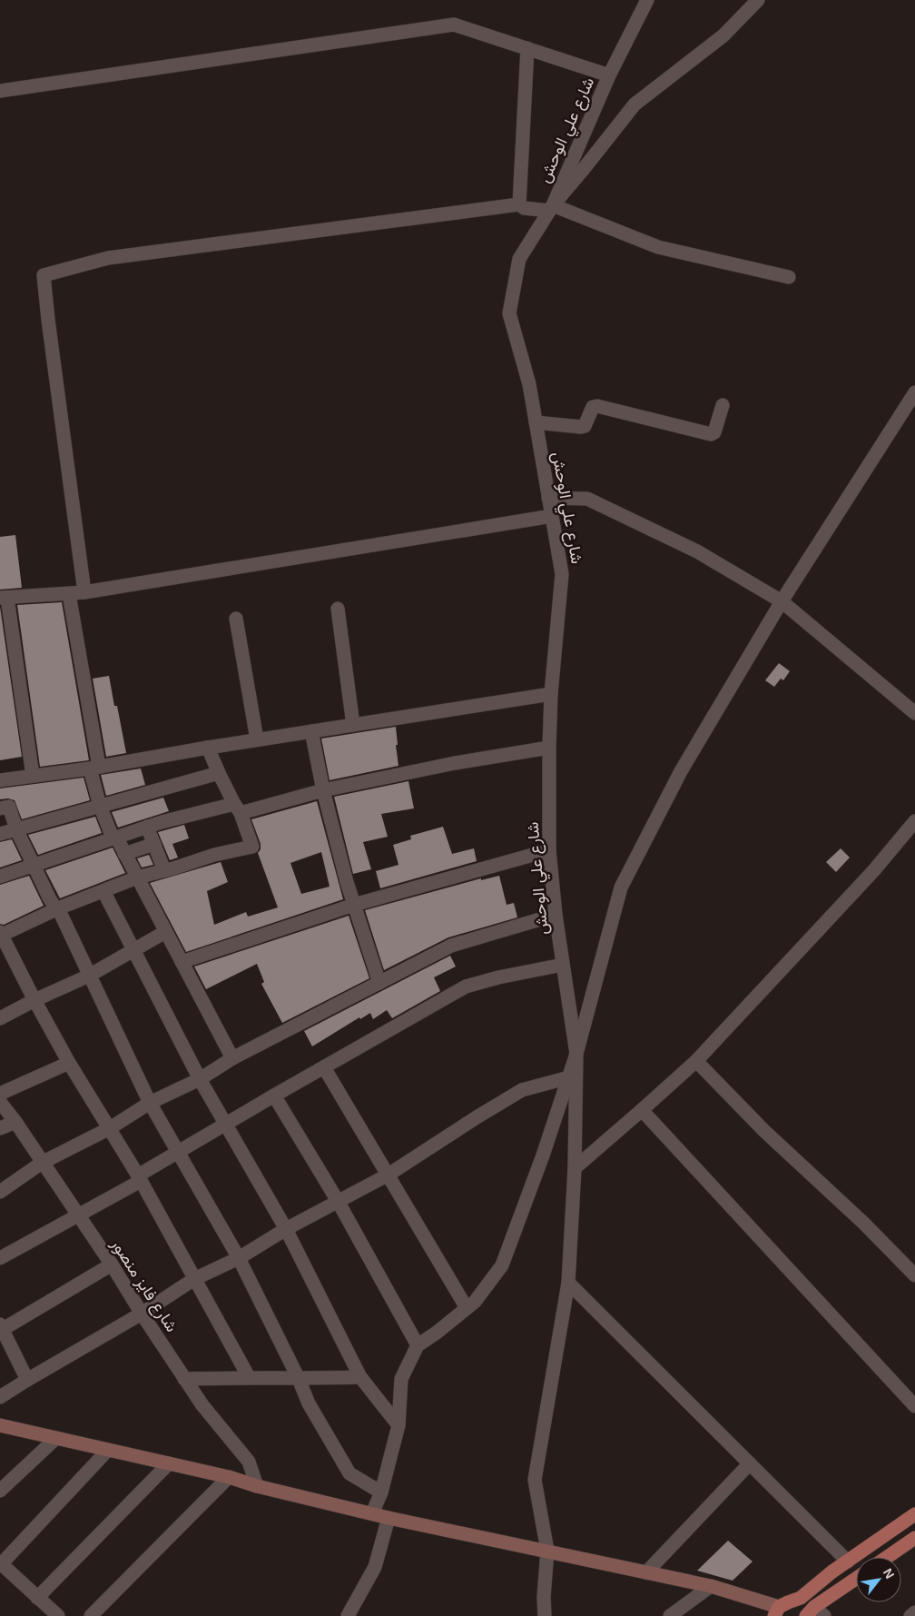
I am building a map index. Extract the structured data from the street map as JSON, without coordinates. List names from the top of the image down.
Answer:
{
  "streets": {
    "street": ["شارع علي الوحش", "شارع فايز منصور"]
  },
  "north": "top right"
}
